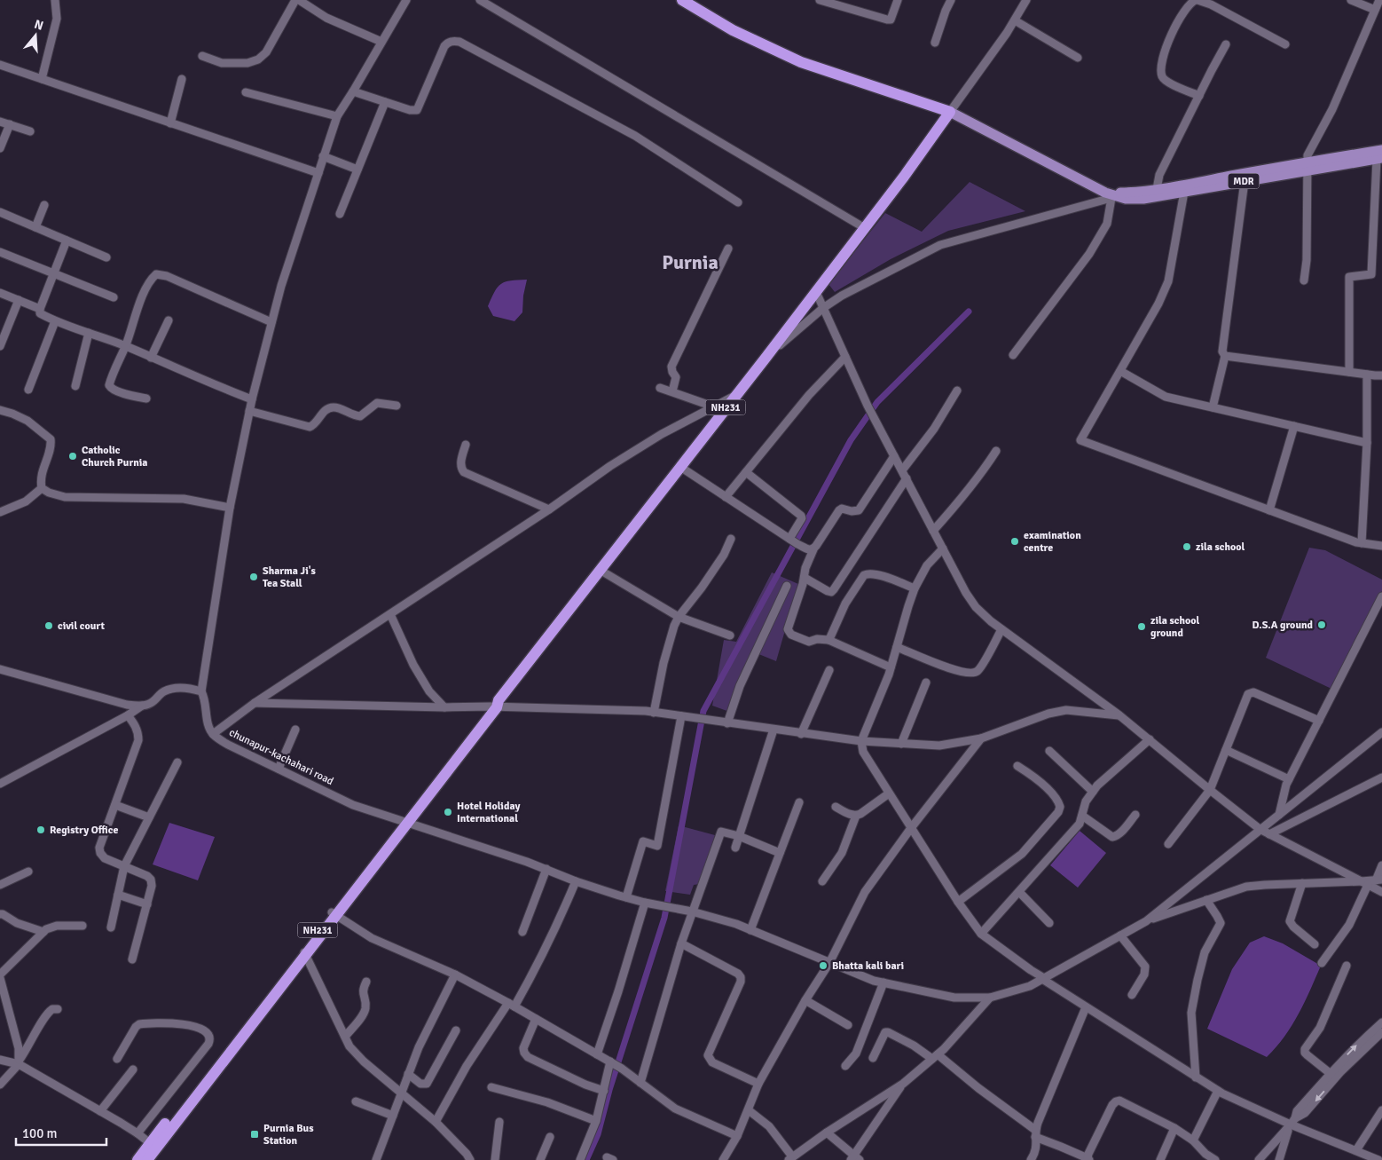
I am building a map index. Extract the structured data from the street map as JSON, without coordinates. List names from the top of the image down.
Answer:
{
  "streets": {
    "highway": ["NH231"],
    "main road": ["MDR"],
    "street": ["chunapur-kachahari road"]
  },
  "crossings": [
    ["MDR", "NH231"],
    ["NH231", "chunapur-kachahari road"]
  ],
  "districts": ["Purnia"],
  "places": {
    "other": [
      "Catholic Church Purnia",
      "examination centre",
      "zila school",
      "Sharma Ji's Tea Stall",
      "D.S.A ground",
      "civil court",
      "zila school ground",
      "Hotel Holiday International",
      "Registry Office",
      "Bhatta kali bari"
    ],
    "transit": ["Purnia Bus Station"]
  },
  "scale_bar": "100 m",
  "north": "top"
}
